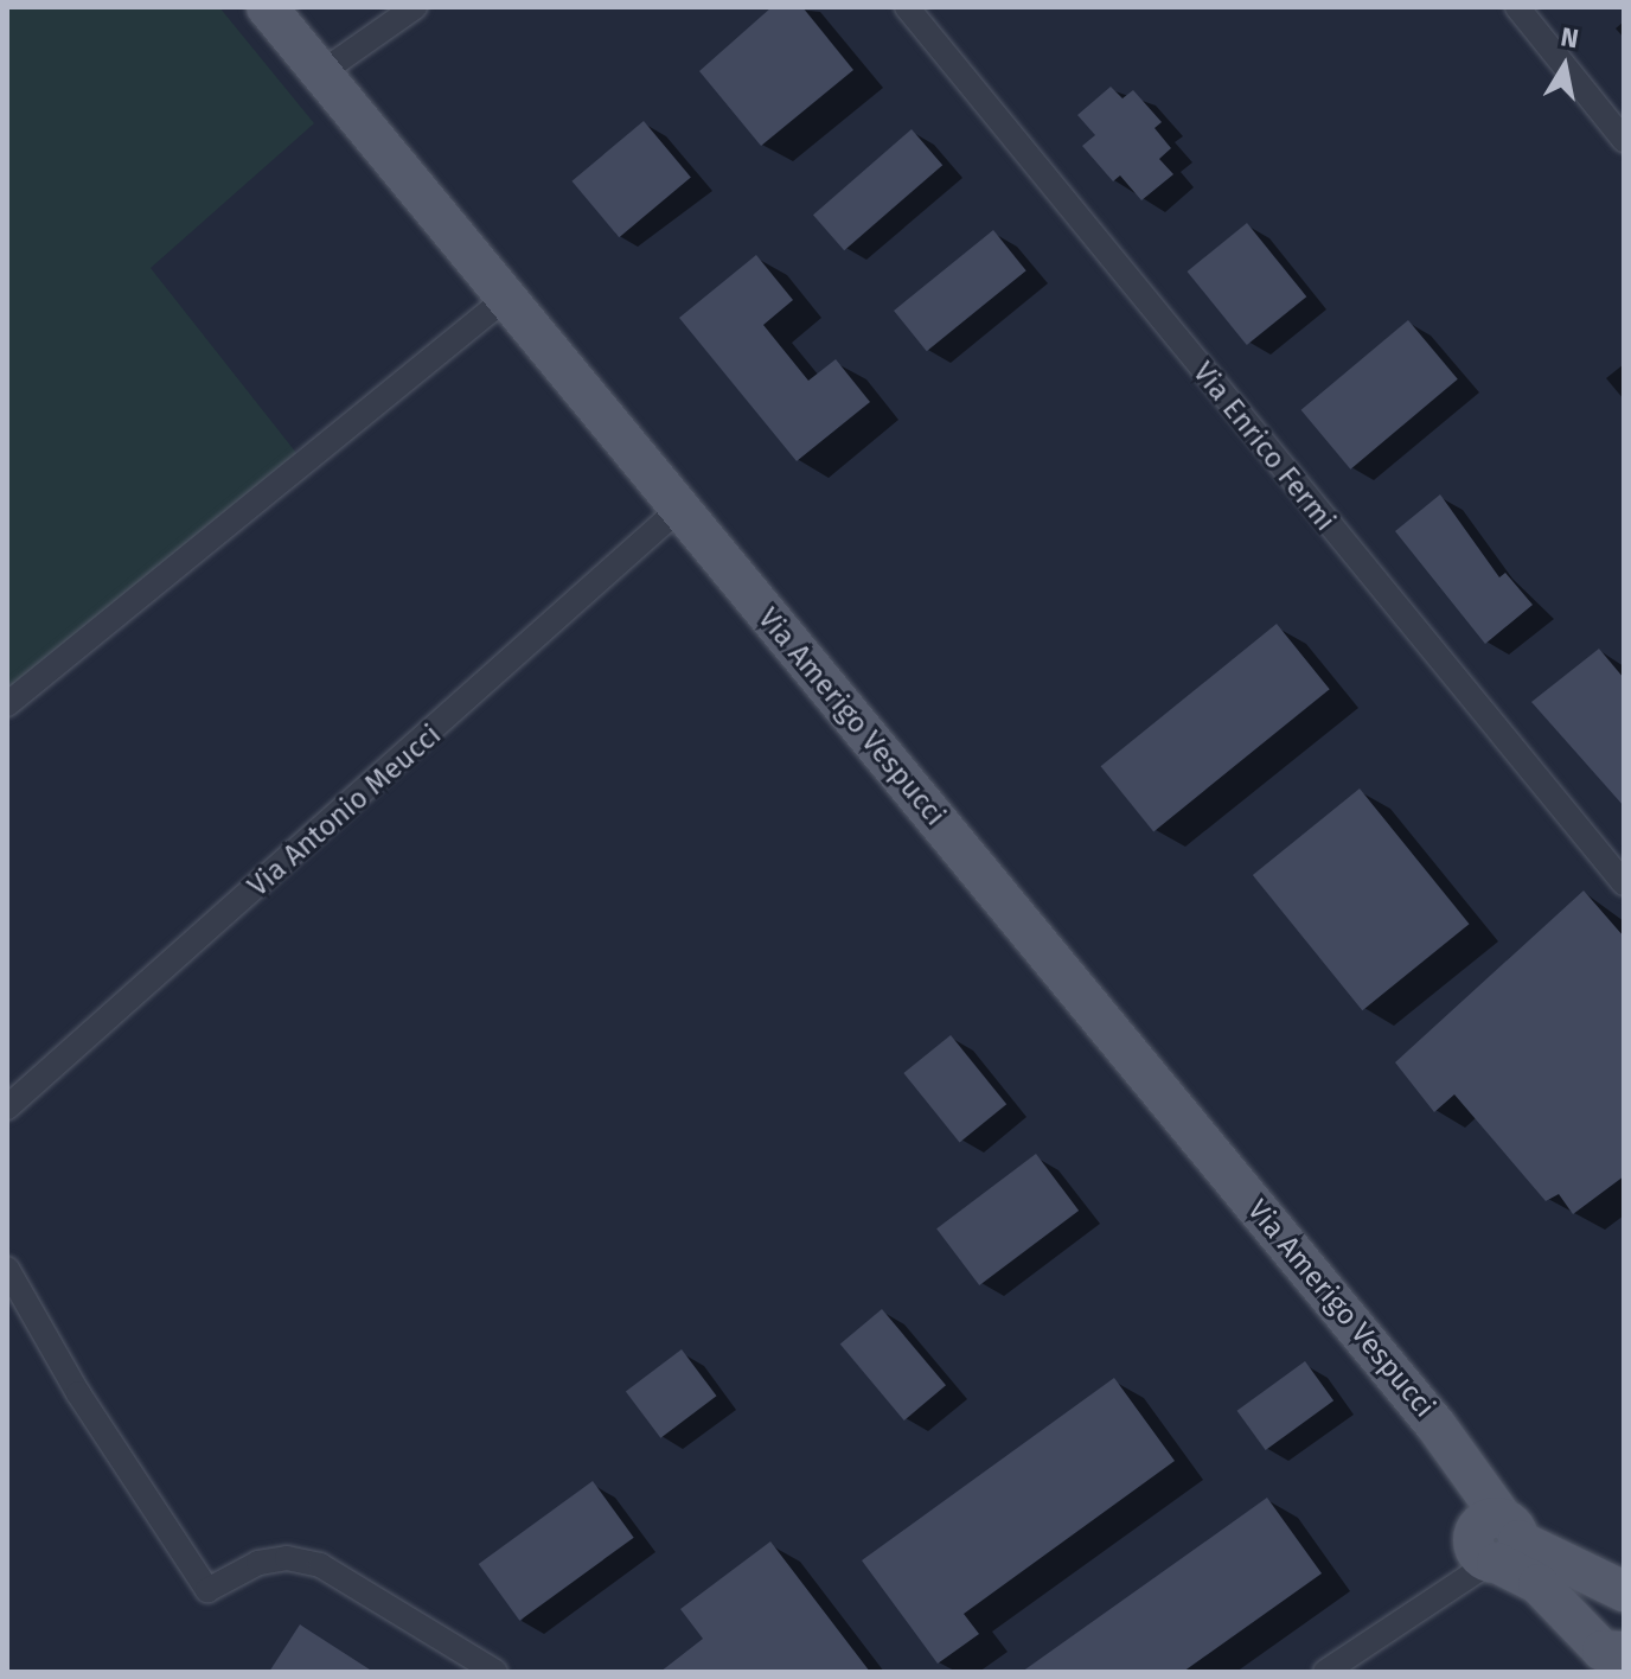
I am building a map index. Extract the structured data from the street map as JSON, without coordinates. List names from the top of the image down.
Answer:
{
  "streets": {
    "main road": ["Via Amerigo Vespucci"],
    "street": ["Via Enrico Fermi", "Via Antonio Meucci"]
  },
  "crossings": [
    ["Via Amerigo Vespucci", "Via Antonio Meucci"]
  ],
  "north": "top"
}
